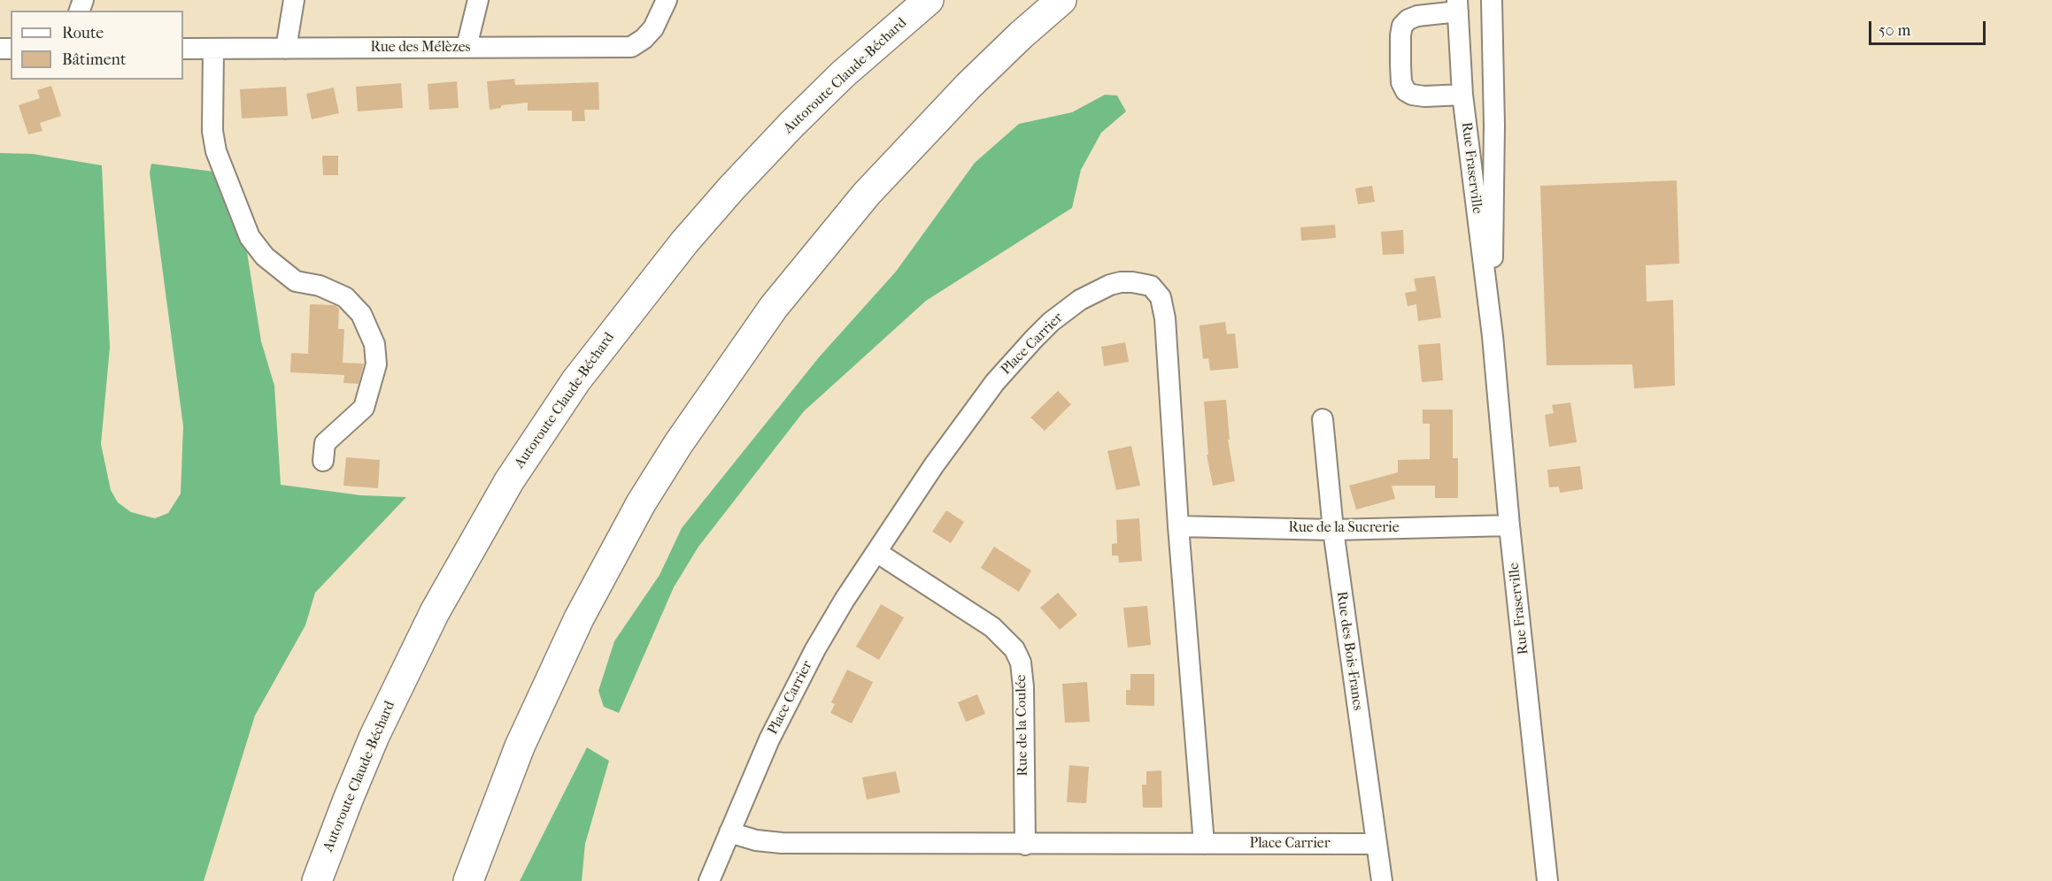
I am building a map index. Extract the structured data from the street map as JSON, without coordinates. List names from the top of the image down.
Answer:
{
  "streets": {
    "highway": ["Autoroute Claude-Béchard"],
    "street": [
      "Rue des Mélèzes",
      "Rue Fraserville",
      "Place Carrier",
      "Rue de la Sucrerie",
      "Rue des Bois-Francs",
      "Rue de la Coulée"
    ]
  },
  "crossings": [
    ["Rue Fraserville", "Rue de la Sucrerie"],
    ["Place Carrier", "Rue de la Sucrerie"],
    ["Place Carrier", "Rue des Bois-Francs"],
    ["Place Carrier", "Rue de la Coulée"],
    ["Rue de la Sucrerie", "Rue des Bois-Francs"]
  ],
  "legend": ["Route", "Bâtiment"],
  "scale_bar": "50 m"
}
